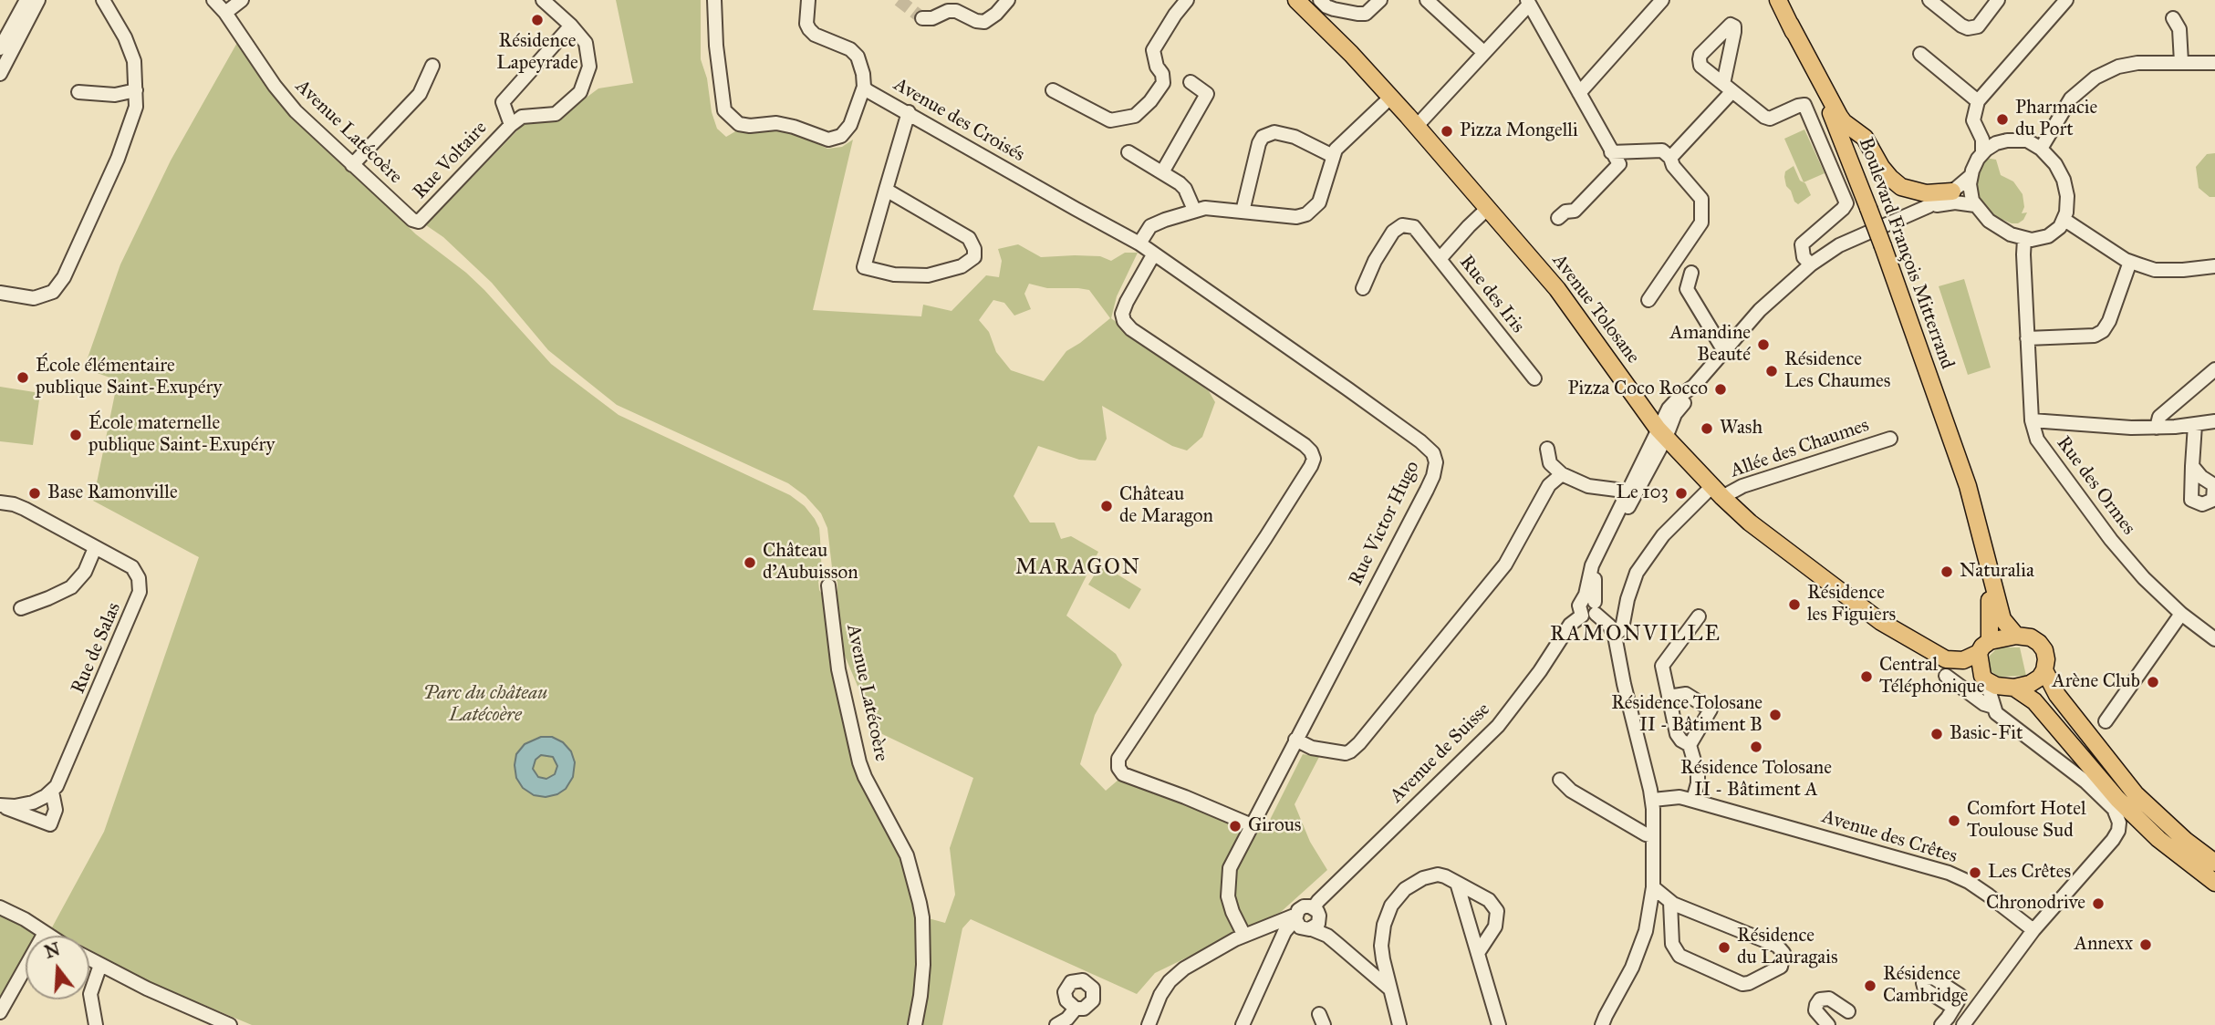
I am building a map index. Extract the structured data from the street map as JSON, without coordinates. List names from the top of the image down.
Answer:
{
  "streets": {
    "main road": ["Boulevard François Mitterrand", "Avenue Tolosane"],
    "street": [
      "Avenue des Croisés",
      "Avenue Latécoère",
      "Rue Voltaire",
      "Rue des Iris",
      "Allée des Chaumes",
      "Rue des Ormes",
      "Rue Victor Hugo",
      "Rue de Salas",
      "Avenue de Suisse",
      "Avenue des Crêtes"
    ]
  },
  "crossings": [
    ["Avenue des Croisés", "Rue Victor Hugo"],
    ["Avenue Latécoère", "Rue Voltaire"],
    ["Boulevard François Mitterrand", "Avenue Tolosane"],
    ["Rue des Iris", "Avenue Tolosane"],
    ["Avenue Tolosane", "Allée des Chaumes"],
    ["Avenue Tolosane", "Avenue de Suisse"]
  ],
  "districts": ["MARAGON", "RAMONVILLE"],
  "parks": ["Parc du château Latécoère"],
  "places": [
    "Résidence Lapeyrade",
    "Pharmacie du Port",
    "Pizza Mongelli",
    "Amandine Beauté",
    "Résidence Les Chaumes",
    "École élémentaire publique Saint-Exupéry",
    "Pizza Coco Rocco",
    "Wash",
    "École maternelle publique Saint-Exupéry",
    "Base Ramonville",
    "Le 103",
    "Château de Maragon",
    "Château d'Aubuisson",
    "Naturalia",
    "Résidence les Figuiers",
    "Central Téléphonique",
    "Arène Club",
    "Résidence Tolosane II - Bâtiment B",
    "Basic-Fit",
    "Résidence Tolosane II - Bâtiment A",
    "Comfort Hotel Toulouse Sud",
    "Girous",
    "Les Crêtes",
    "Chronodrive",
    "Annexx",
    "Résidence du Lauragais",
    "Résidence Cambridge"
  ],
  "north": "top"
}
